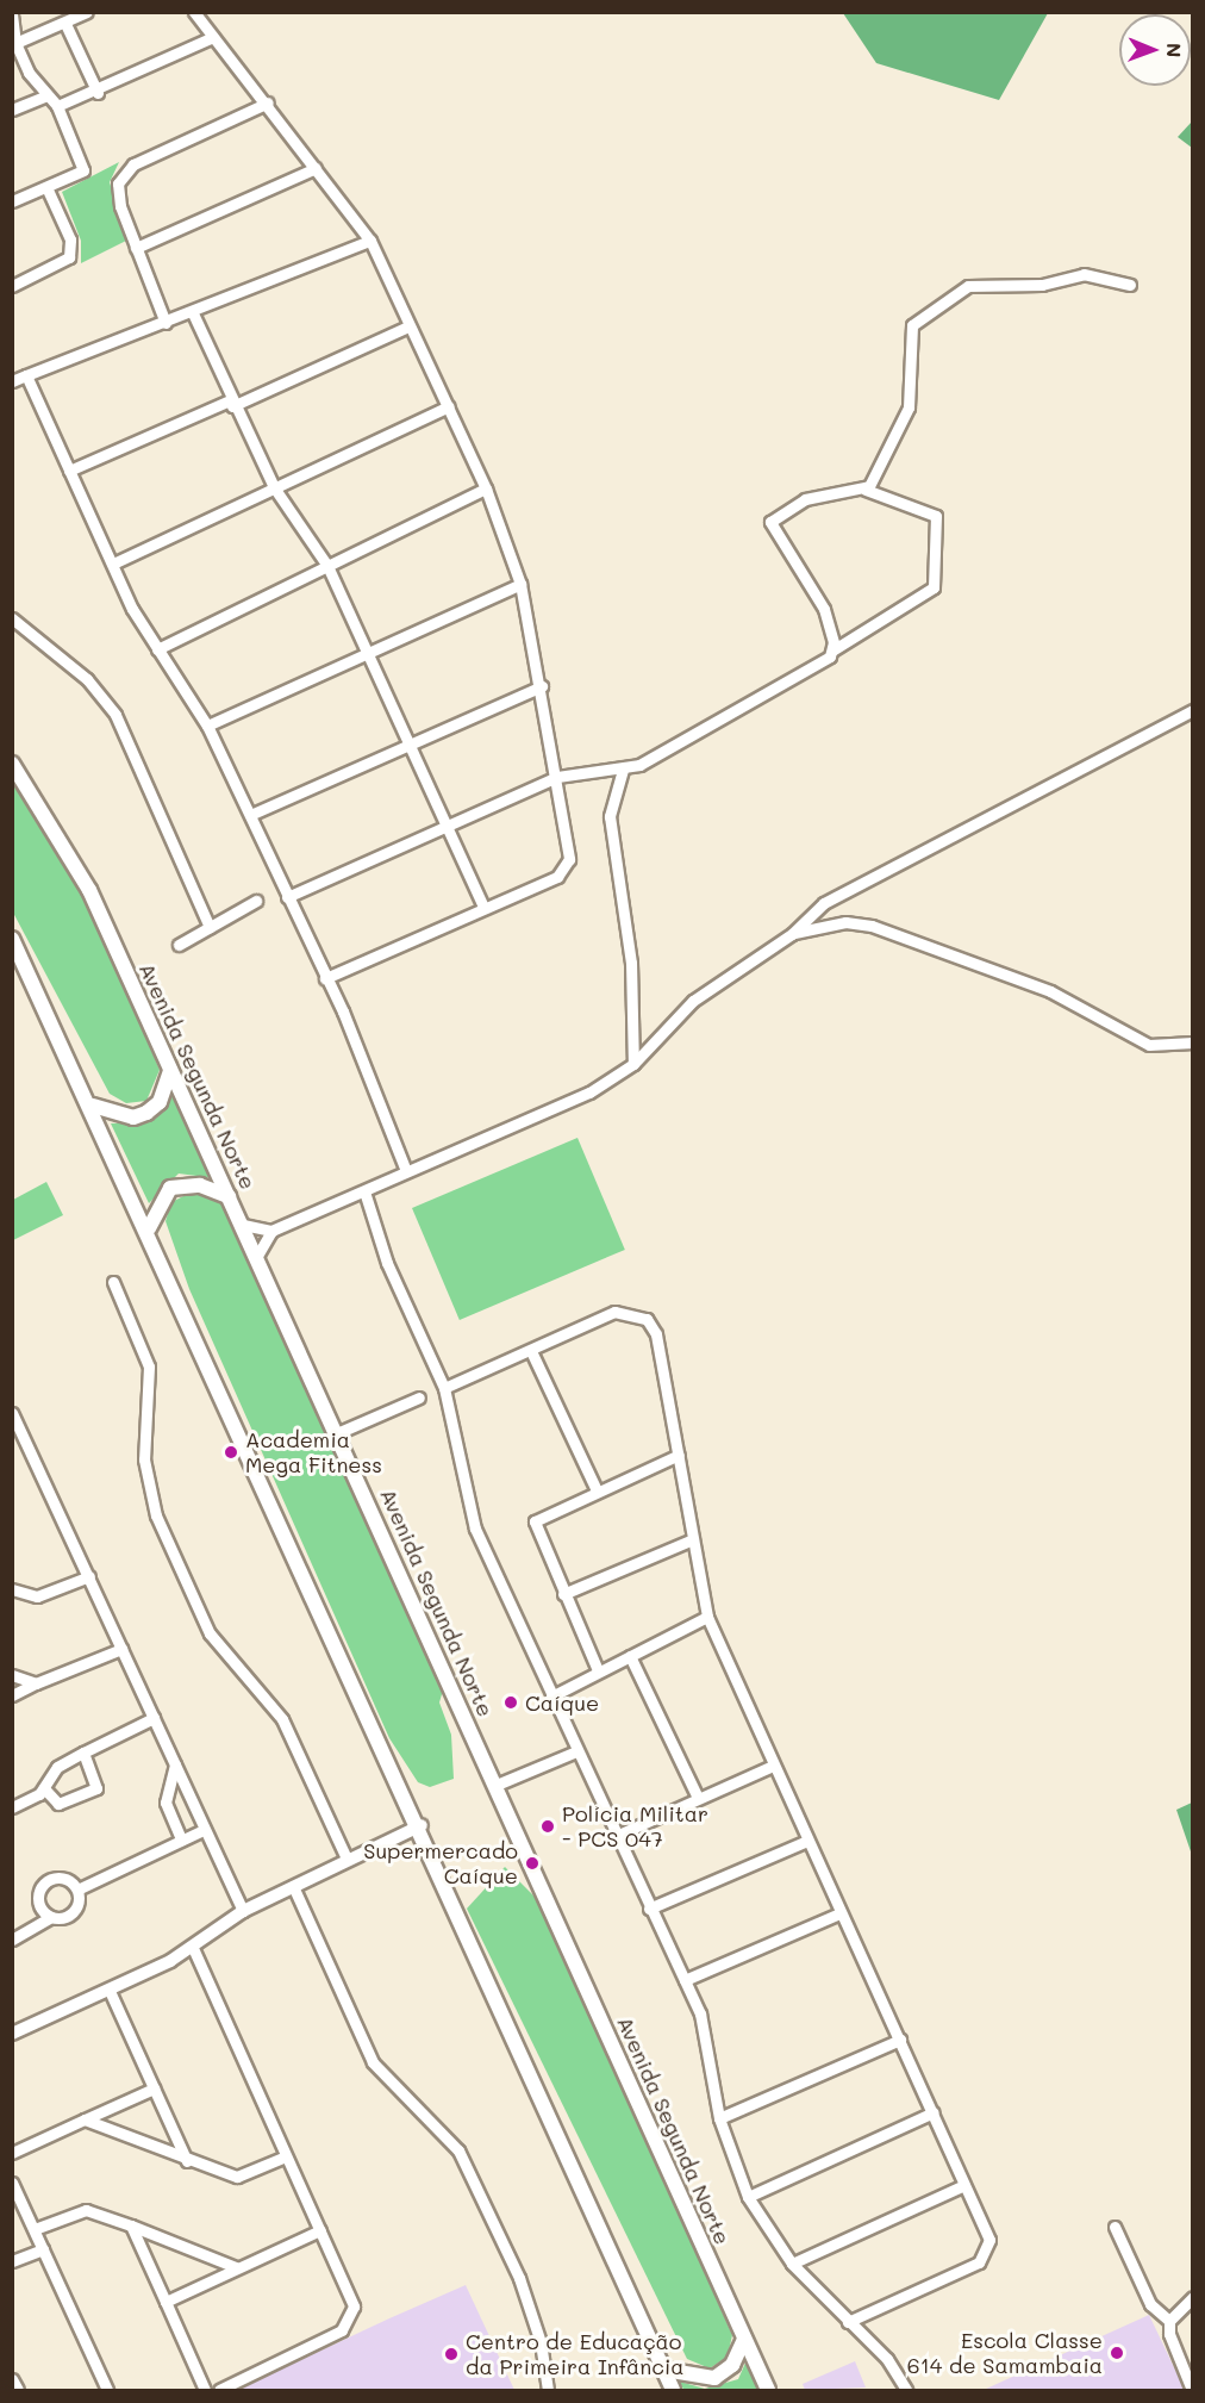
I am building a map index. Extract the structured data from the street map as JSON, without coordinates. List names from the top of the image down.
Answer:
{
  "streets": {
    "main road": ["Avenida Segunda Norte"]
  },
  "places": [
    "Academia Mega Fitness",
    "Caíque",
    "Polícia Militar - PCS 047",
    "Supermercado Caíque",
    "Escola Classe 614 de Samambaia",
    "Centro de Educação da Primeira Infância"
  ],
  "north": "right"
}
